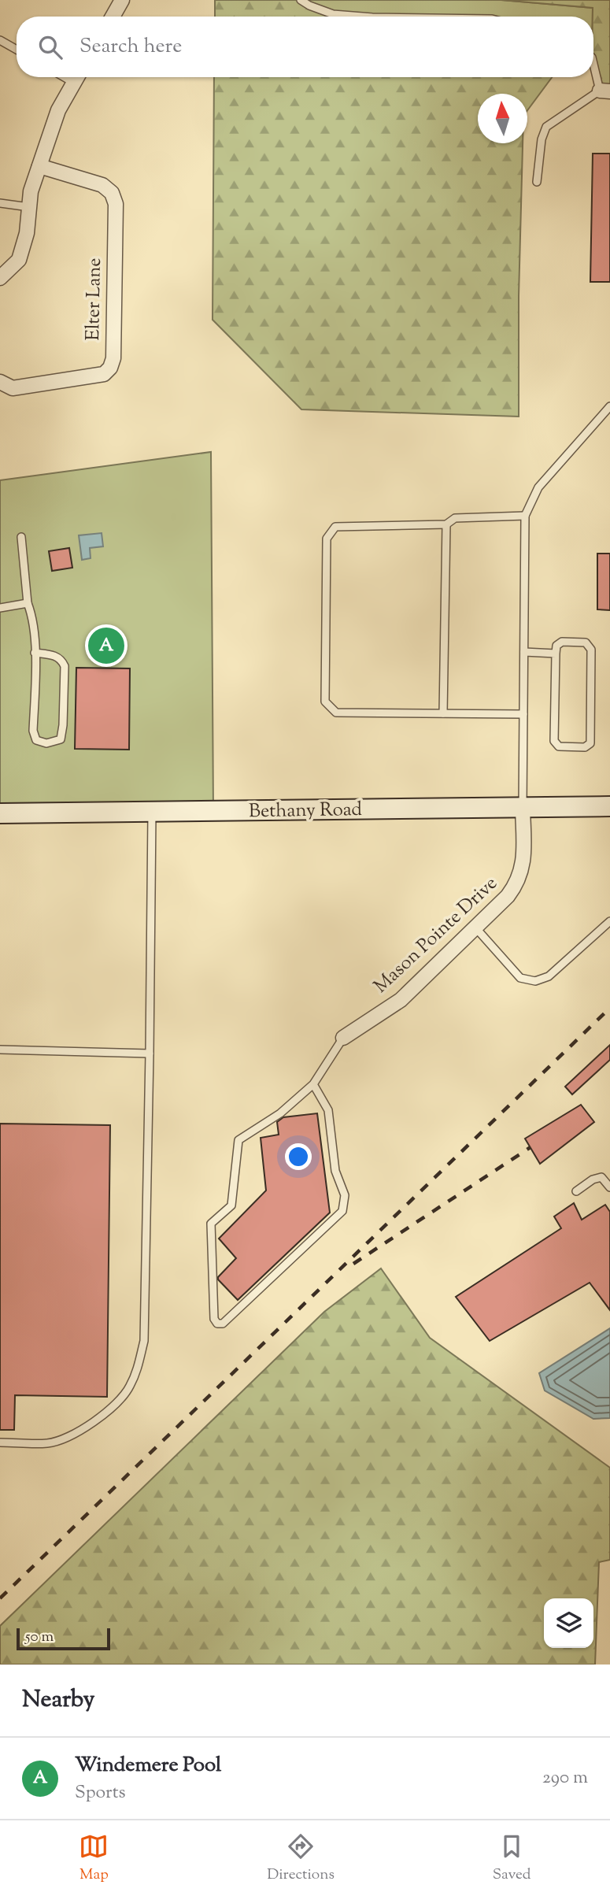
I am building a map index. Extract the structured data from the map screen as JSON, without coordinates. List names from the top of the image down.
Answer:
{
  "streets": {
    "main road": ["Bethany Road"],
    "street": ["Elter Lane", "Mason Pointe Drive"]
  },
  "crossings": [
    ["Bethany Road", "Mason Pointe Drive"]
  ],
  "scale_bar": "50 m",
  "north": "top",
  "page": {
    "search": "Search here",
    "pins": "A",
    "scale": "50 m",
    "heading": "Nearby",
    "list": [
      {
        "mark": "A",
        "name": "Windemere Pool",
        "note": "Sports",
        "value": "290 m"
      }
    ],
    "nav": ["Map", "Directions", "Saved"]
  }
}
